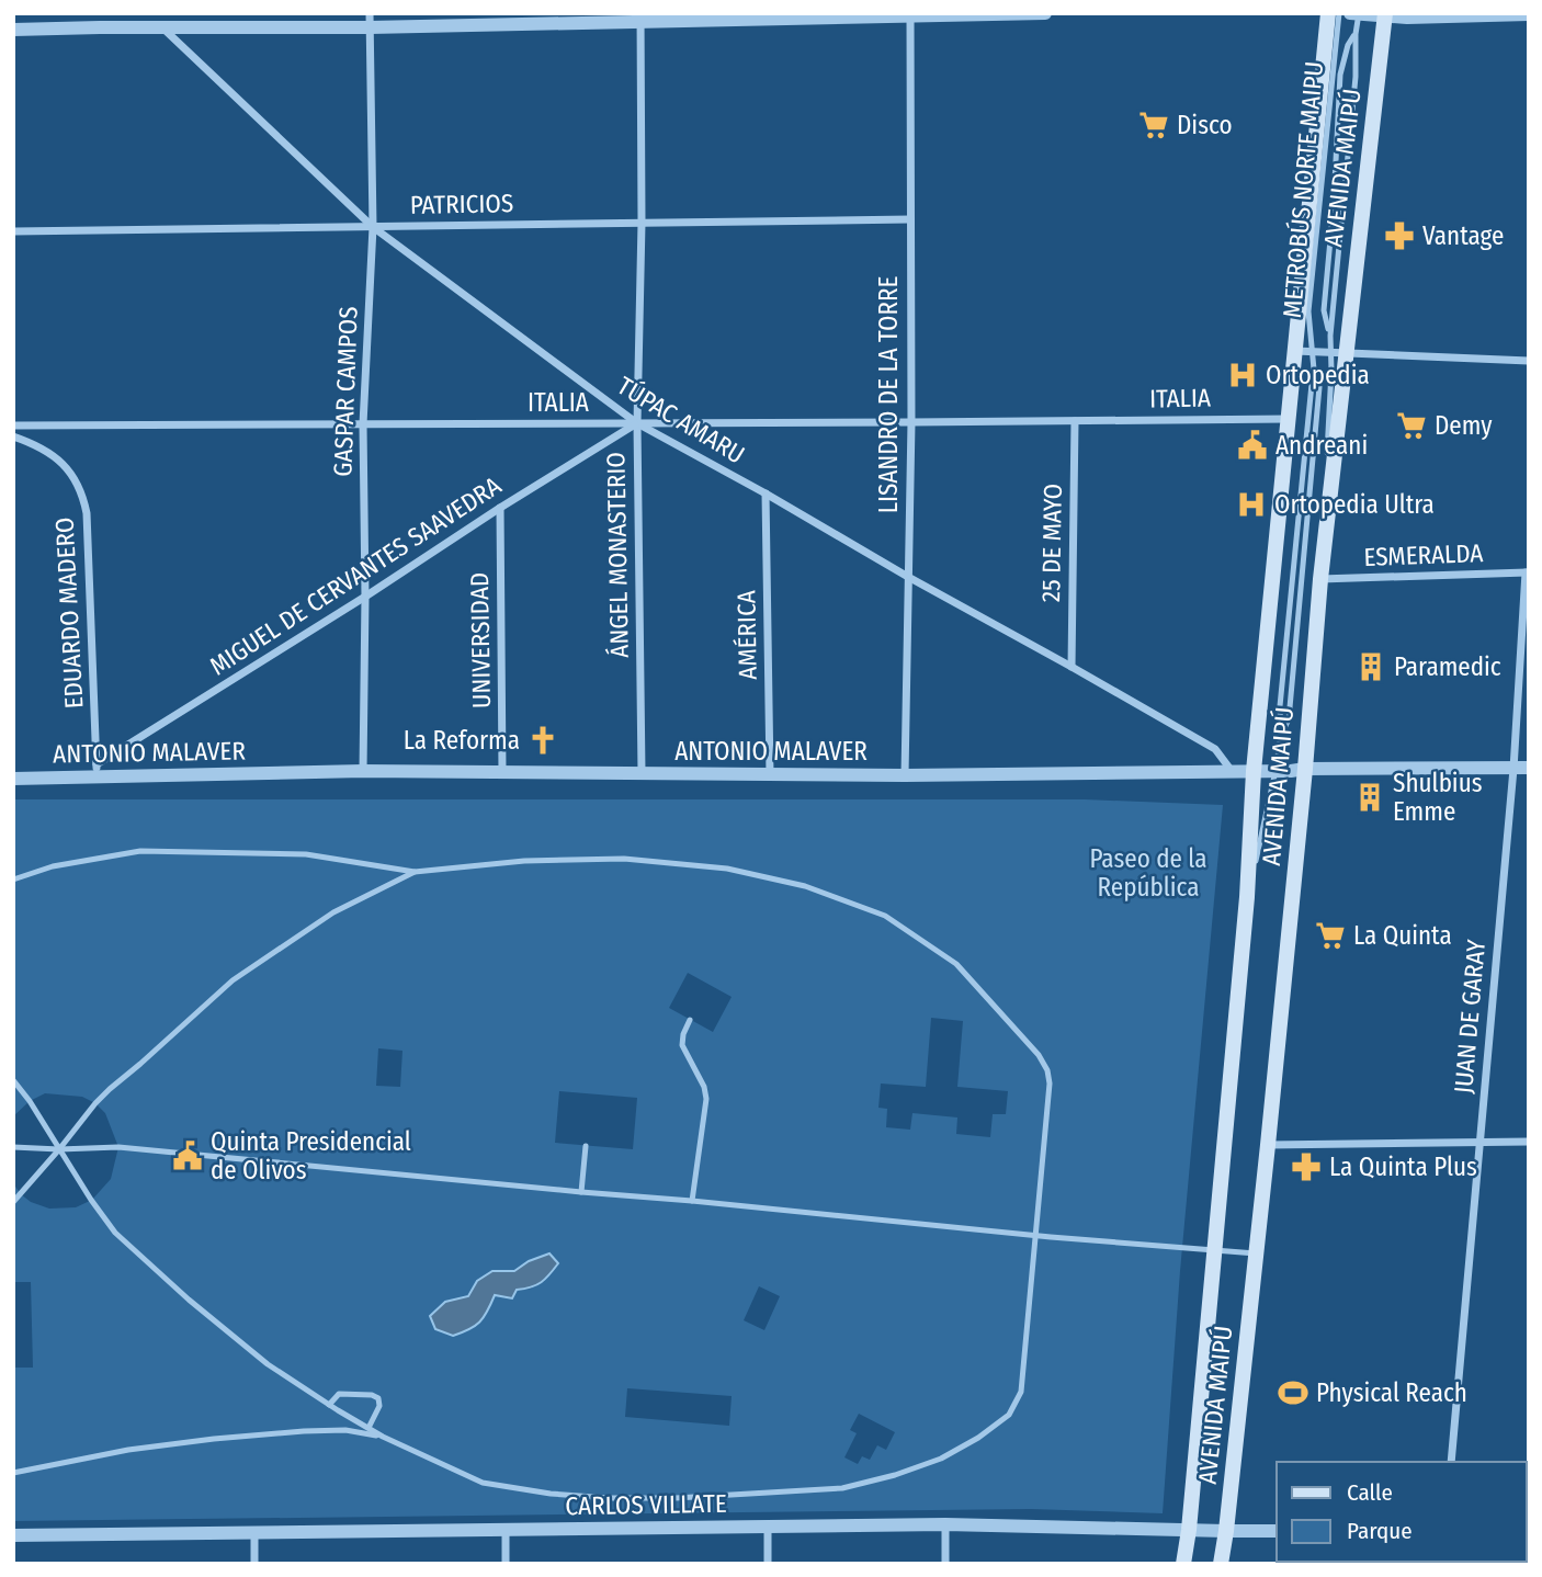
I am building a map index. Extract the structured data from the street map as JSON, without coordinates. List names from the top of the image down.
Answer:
{
  "streets": {
    "main road": ["AVENIDA MAIPÚ"],
    "street": [
      "PATRICIOS",
      "GASPAR CAMPOS",
      "LISANDRO DE LA TORRE",
      "ITALIA",
      "TÚPAC AMARU",
      "25 DE MAYO",
      "ÁNGEL MONASTERIO",
      "ESMERALDA",
      "MIGUEL DE CERVANTES SAAVEDRA",
      "EDUARDO MADERO",
      "AMÉRICA",
      "UNIVERSIDAD",
      "ANTONIO MALAVER",
      "JUAN DE GARAY",
      "CARLOS VILLATE"
    ],
    "lane": ["METROBÚS NORTE MAIPU"]
  },
  "crossings": [
    ["AVENIDA MAIPÚ", "METROBÚS NORTE MAIPU"],
    ["AVENIDA MAIPÚ", "ITALIA"],
    ["AVENIDA MAIPÚ", "ESMERALDA"],
    ["AVENIDA MAIPÚ", "ANTONIO MALAVER"],
    ["AVENIDA MAIPÚ", "CARLOS VILLATE"],
    ["METROBÚS NORTE MAIPU", "ANTONIO MALAVER"],
    ["PATRICIOS", "GASPAR CAMPOS"],
    ["PATRICIOS", "LISANDRO DE LA TORRE"],
    ["PATRICIOS", "TÚPAC AMARU"],
    ["PATRICIOS", "ÁNGEL MONASTERIO"],
    ["GASPAR CAMPOS", "ITALIA"],
    ["GASPAR CAMPOS", "TÚPAC AMARU"],
    ["GASPAR CAMPOS", "MIGUEL DE CERVANTES SAAVEDRA"],
    ["GASPAR CAMPOS", "ANTONIO MALAVER"],
    ["LISANDRO DE LA TORRE", "ITALIA"],
    ["LISANDRO DE LA TORRE", "TÚPAC AMARU"],
    ["LISANDRO DE LA TORRE", "ANTONIO MALAVER"],
    ["ITALIA", "TÚPAC AMARU"],
    ["ITALIA", "25 DE MAYO"],
    ["ITALIA", "ÁNGEL MONASTERIO"],
    ["ITALIA", "MIGUEL DE CERVANTES SAAVEDRA"],
    ["TÚPAC AMARU", "25 DE MAYO"],
    ["TÚPAC AMARU", "ÁNGEL MONASTERIO"],
    ["TÚPAC AMARU", "MIGUEL DE CERVANTES SAAVEDRA"],
    ["TÚPAC AMARU", "AMÉRICA"],
    ["TÚPAC AMARU", "ANTONIO MALAVER"],
    ["ÁNGEL MONASTERIO", "MIGUEL DE CERVANTES SAAVEDRA"],
    ["ÁNGEL MONASTERIO", "ANTONIO MALAVER"],
    ["ESMERALDA", "JUAN DE GARAY"],
    ["MIGUEL DE CERVANTES SAAVEDRA", "EDUARDO MADERO"],
    ["MIGUEL DE CERVANTES SAAVEDRA", "UNIVERSIDAD"],
    ["MIGUEL DE CERVANTES SAAVEDRA", "ANTONIO MALAVER"],
    ["EDUARDO MADERO", "ANTONIO MALAVER"],
    ["AMÉRICA", "ANTONIO MALAVER"],
    ["UNIVERSIDAD", "ANTONIO MALAVER"],
    ["ANTONIO MALAVER", "JUAN DE GARAY"]
  ],
  "parks": ["Paseo de la República"],
  "places": {
    "supermarket": ["Disco", "Demy", "La Quinta"],
    "pharmacy": ["Vantage", "La Quinta Plus"],
    "hospital": ["Ortopedia", "Ortopedia Ultra"],
    "public building": ["Andreani", "Quinta Presidencial de Olivos"],
    "building": ["Paramedic", "Shulbius Emme"],
    "church": ["La Reforma"],
    "sports": ["Physical Reach"]
  },
  "legend": ["Calle", "Parque"]
}
